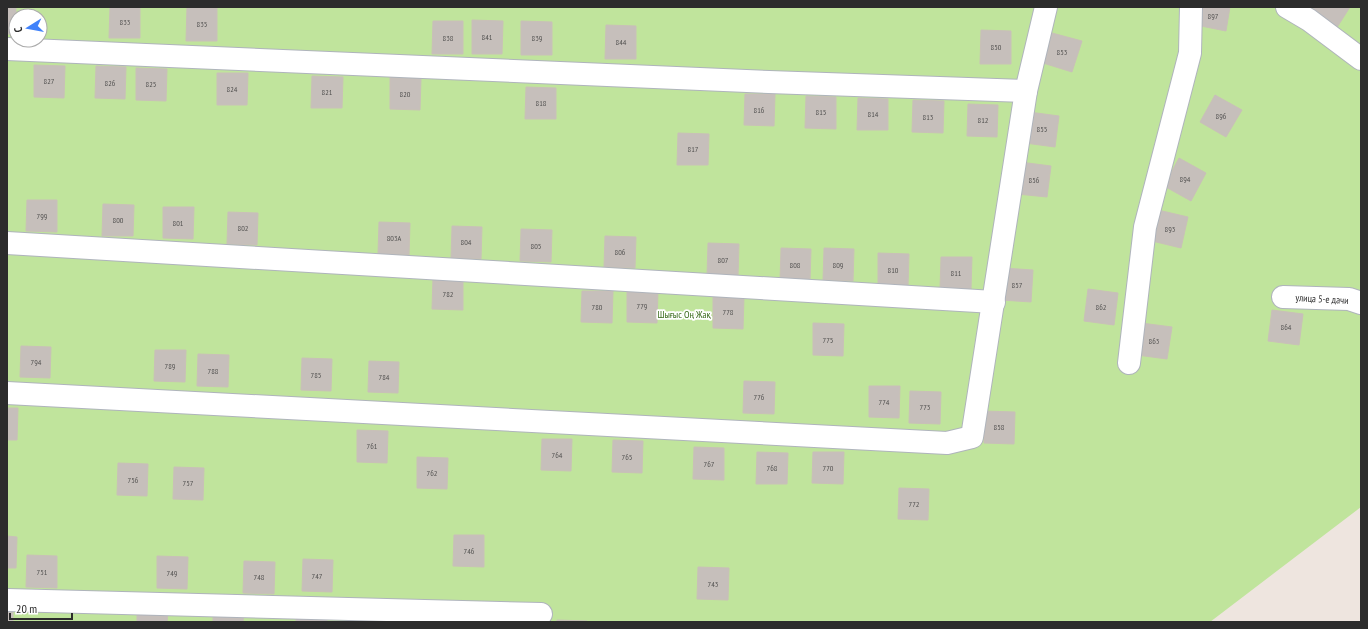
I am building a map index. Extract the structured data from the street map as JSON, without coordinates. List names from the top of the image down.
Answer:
{
  "streets": {
    "street": ["улица 5-е дачи"]
  },
  "parks": ["Шығыс Оң Жақ"],
  "house_numbers": [
    "897",
    "833",
    "835",
    "841",
    "838",
    "839",
    "844",
    "850",
    "853",
    "827",
    "826",
    "825",
    "824",
    "821",
    "820",
    "818",
    "816",
    "815",
    "814",
    "896",
    "813",
    "812",
    "855",
    "817",
    "894",
    "856",
    "799",
    "800",
    "801",
    "802",
    "893",
    "803А",
    "804",
    "805",
    "806",
    "807",
    "808",
    "809",
    "810",
    "811",
    "857",
    "782",
    "779",
    "780",
    "862",
    "778",
    "864",
    "775",
    "863",
    "794",
    "789",
    "788",
    "785",
    "784",
    "776",
    "774",
    "773",
    "858",
    "761",
    "764",
    "765",
    "767",
    "768",
    "770",
    "762",
    "756",
    "757",
    "772",
    "746",
    "751",
    "749",
    "747",
    "748",
    "743"
  ],
  "scale_bar": "20 m",
  "north": "left"
}
